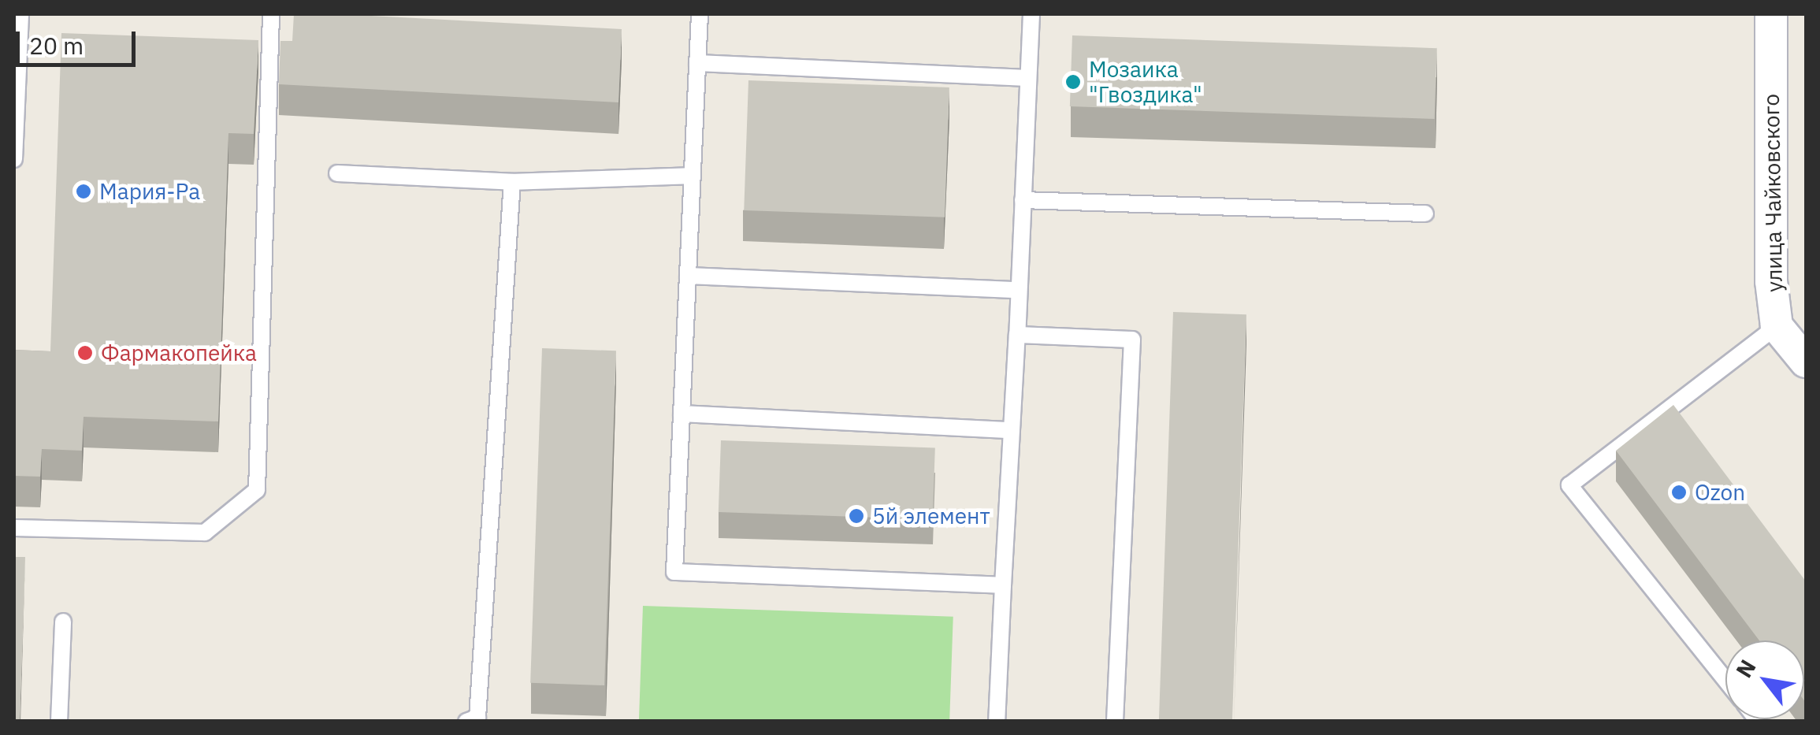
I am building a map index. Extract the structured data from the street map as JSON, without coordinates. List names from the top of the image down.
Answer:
{
  "streets": {
    "street": ["улица Чайковского"]
  },
  "places": [
    "Мозаика \"Гвоздика\"",
    "Мария-Ра",
    "Фармакопейка",
    "Ozon",
    "5й элемент"
  ],
  "scale_bar": "20 m",
  "north": "top left"
}
